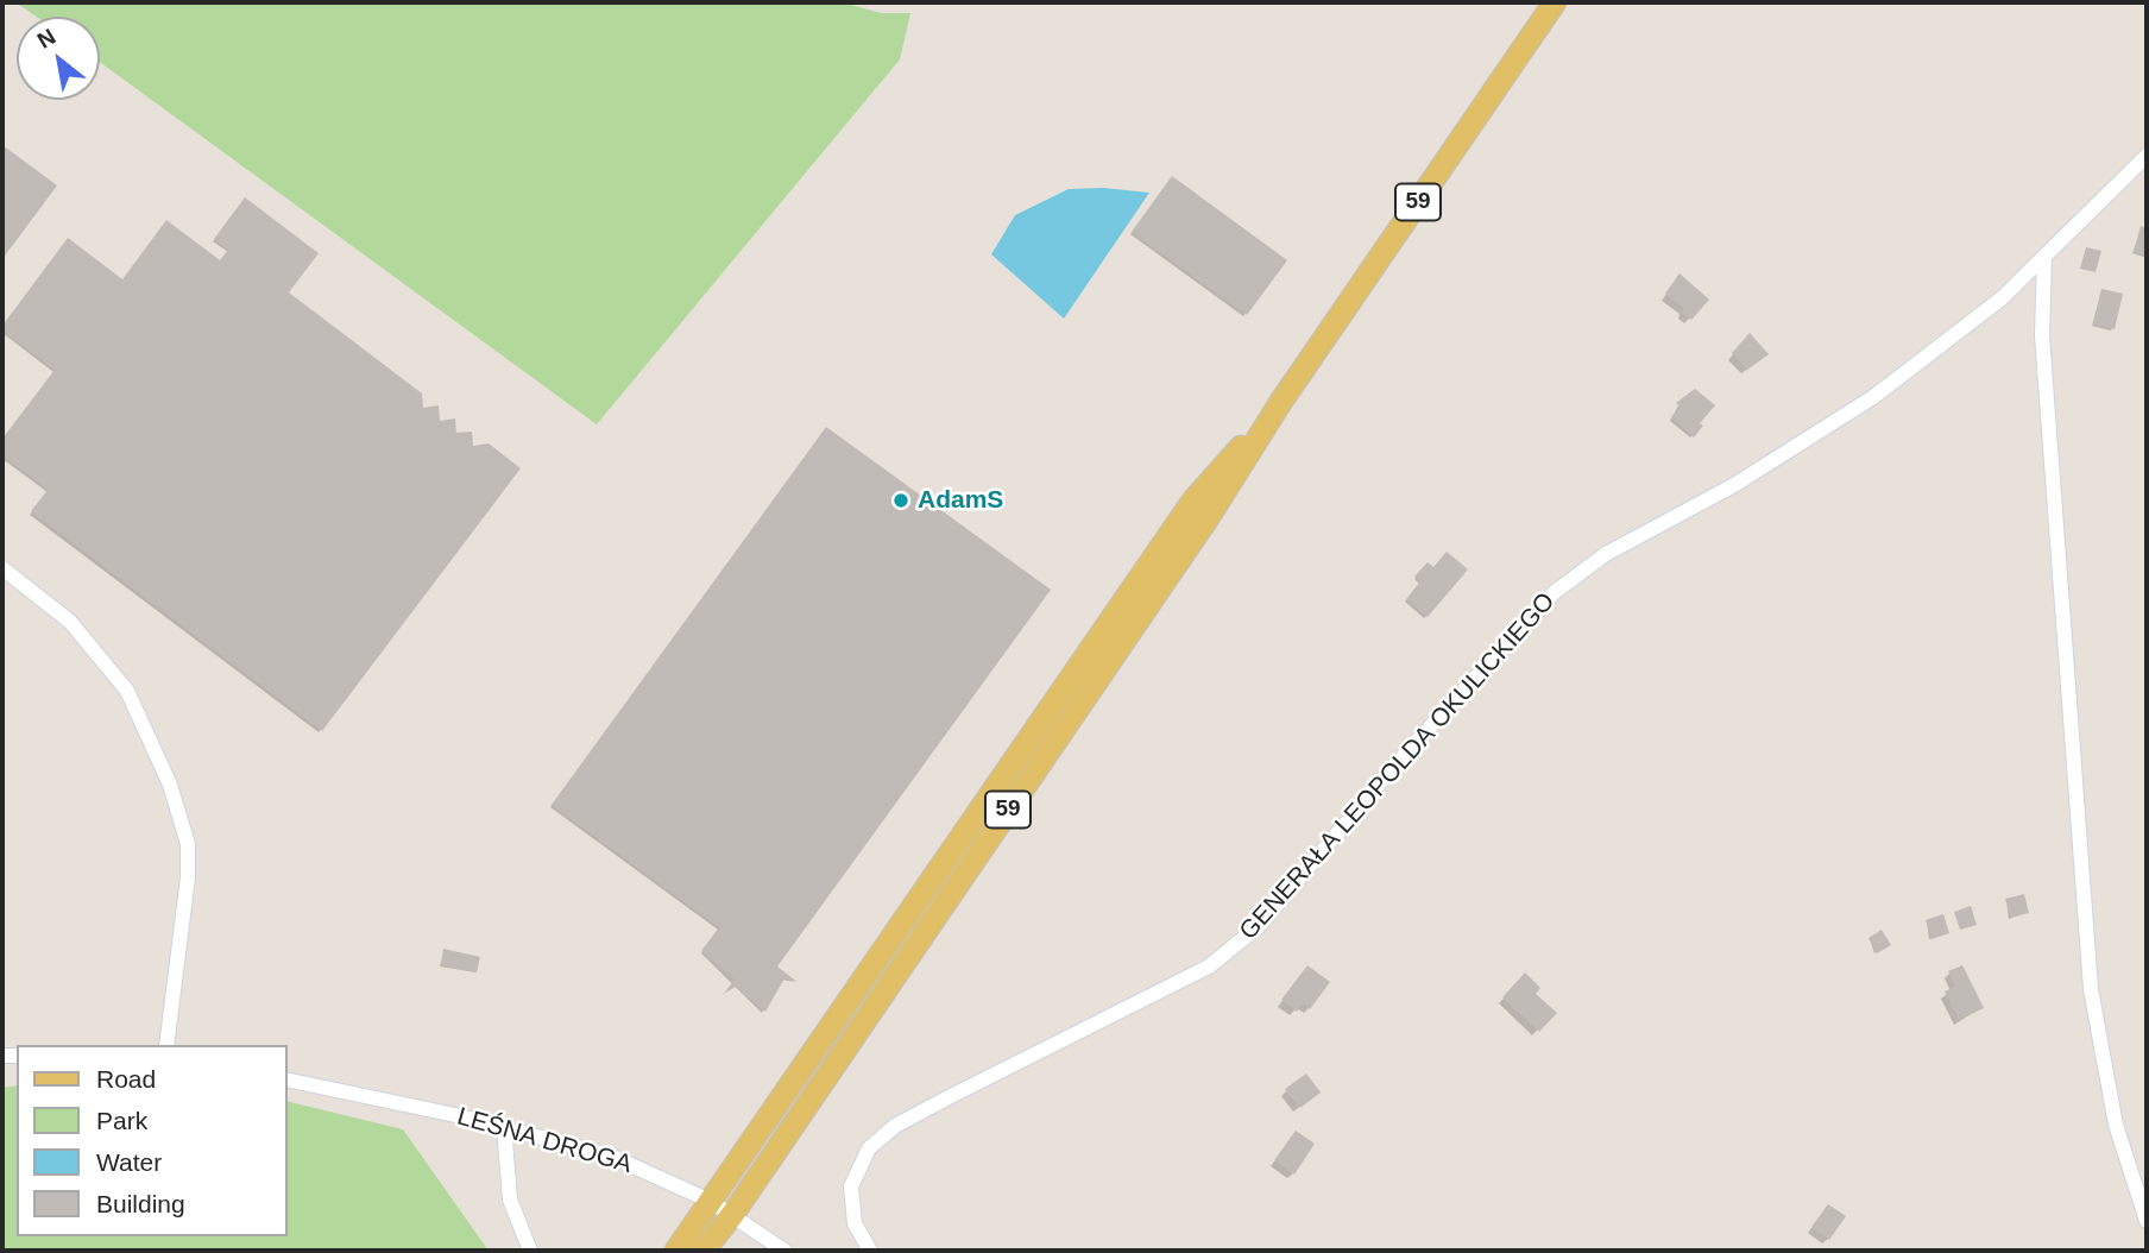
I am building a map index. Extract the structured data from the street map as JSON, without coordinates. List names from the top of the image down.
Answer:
{
  "streets": {
    "main road": ["59"],
    "street": ["GENERAŁA LEOPOLDA OKULICKIEGO", "LEŚNA DROGA"]
  },
  "crossings": [
    ["59", "LEŚNA DROGA"]
  ],
  "places": ["AdamS"],
  "legend": [
    "Road",
    "Park",
    "Water",
    "Building"
  ],
  "north": "top left"
}
